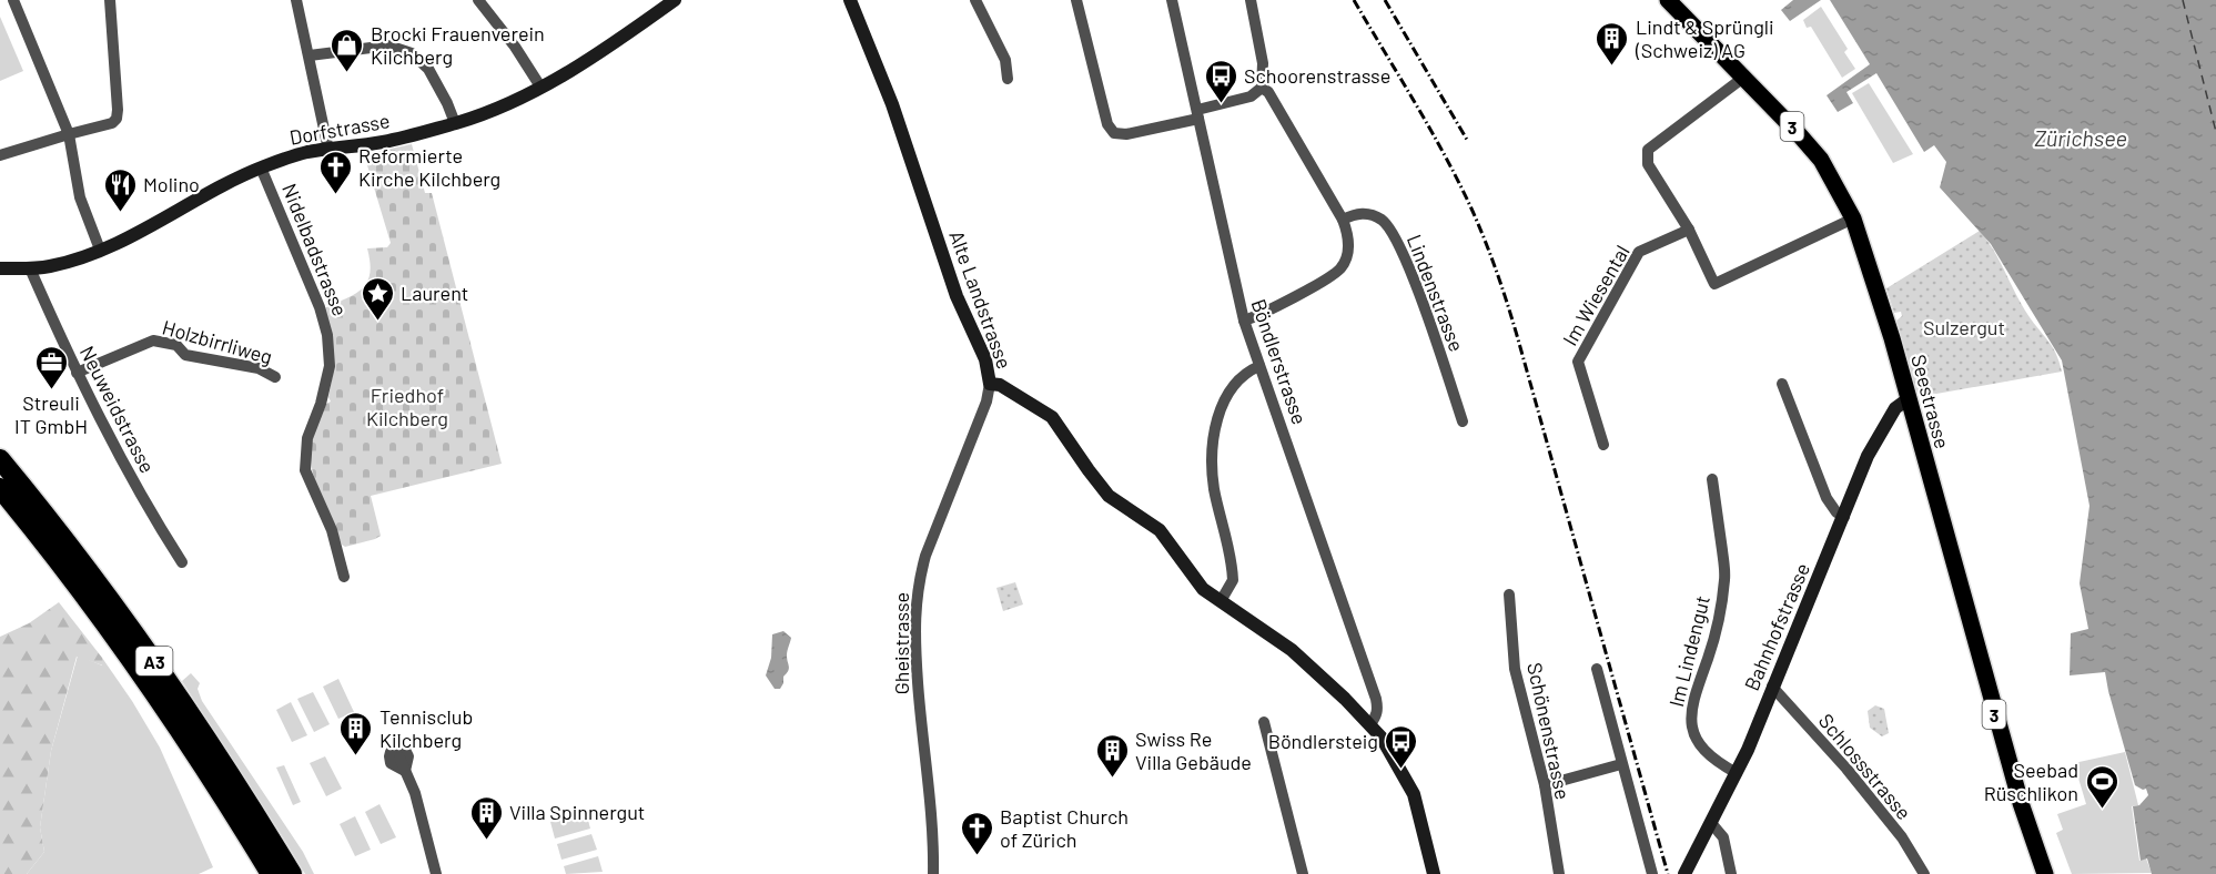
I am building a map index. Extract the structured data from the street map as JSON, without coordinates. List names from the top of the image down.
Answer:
{
  "streets": {
    "highway": ["A3"],
    "main road": ["3", "Seestrasse"],
    "street": [
      "Dorfstrasse",
      "Nidelbadstrasse",
      "Lindenstrasse",
      "Im Wiesental",
      "Alte Landstrasse",
      "Holzbirrliweg",
      "Böndlerstrasse",
      "Neuweidstrasse",
      "Bahnhofstrasse",
      "Gheistrasse",
      "Im Lindengut",
      "Schönenstrasse",
      "Schlossstrasse"
    ]
  },
  "crossings": [
    ["Dorfstrasse", "Nidelbadstrasse"],
    ["Dorfstrasse", "Neuweidstrasse"],
    ["Alte Landstrasse", "Böndlerstrasse"],
    ["Alte Landstrasse", "Gheistrasse"],
    ["Holzbirrliweg", "Neuweidstrasse"],
    ["Seestrasse", "Bahnhofstrasse"],
    ["Bahnhofstrasse", "Im Lindengut"],
    ["Bahnhofstrasse", "Schlossstrasse"]
  ],
  "water": ["Zürichsee"],
  "parks": ["Sulzergut", "Friedhof Kilchberg"],
  "places": {
    "building": [
      "Lindt & Sprüngli (Schweiz) AG",
      "Tennisclub Kilchberg",
      "Swiss Re Villa Gebäude",
      "Villa Spinnergut"
    ],
    "shop": ["Brocki Frauenverein Kilchberg"],
    "bus stop": ["Schoorenstrasse", "Böndlersteig"],
    "church": ["Reformierte Kirche Kilchberg", "Baptist Church of Zürich"],
    "restaurant": ["Molino"],
    "place": ["Laurent"],
    "office": ["Streuli IT GmbH"],
    "sports": ["Seebad Rüschlikon"]
  }
}
